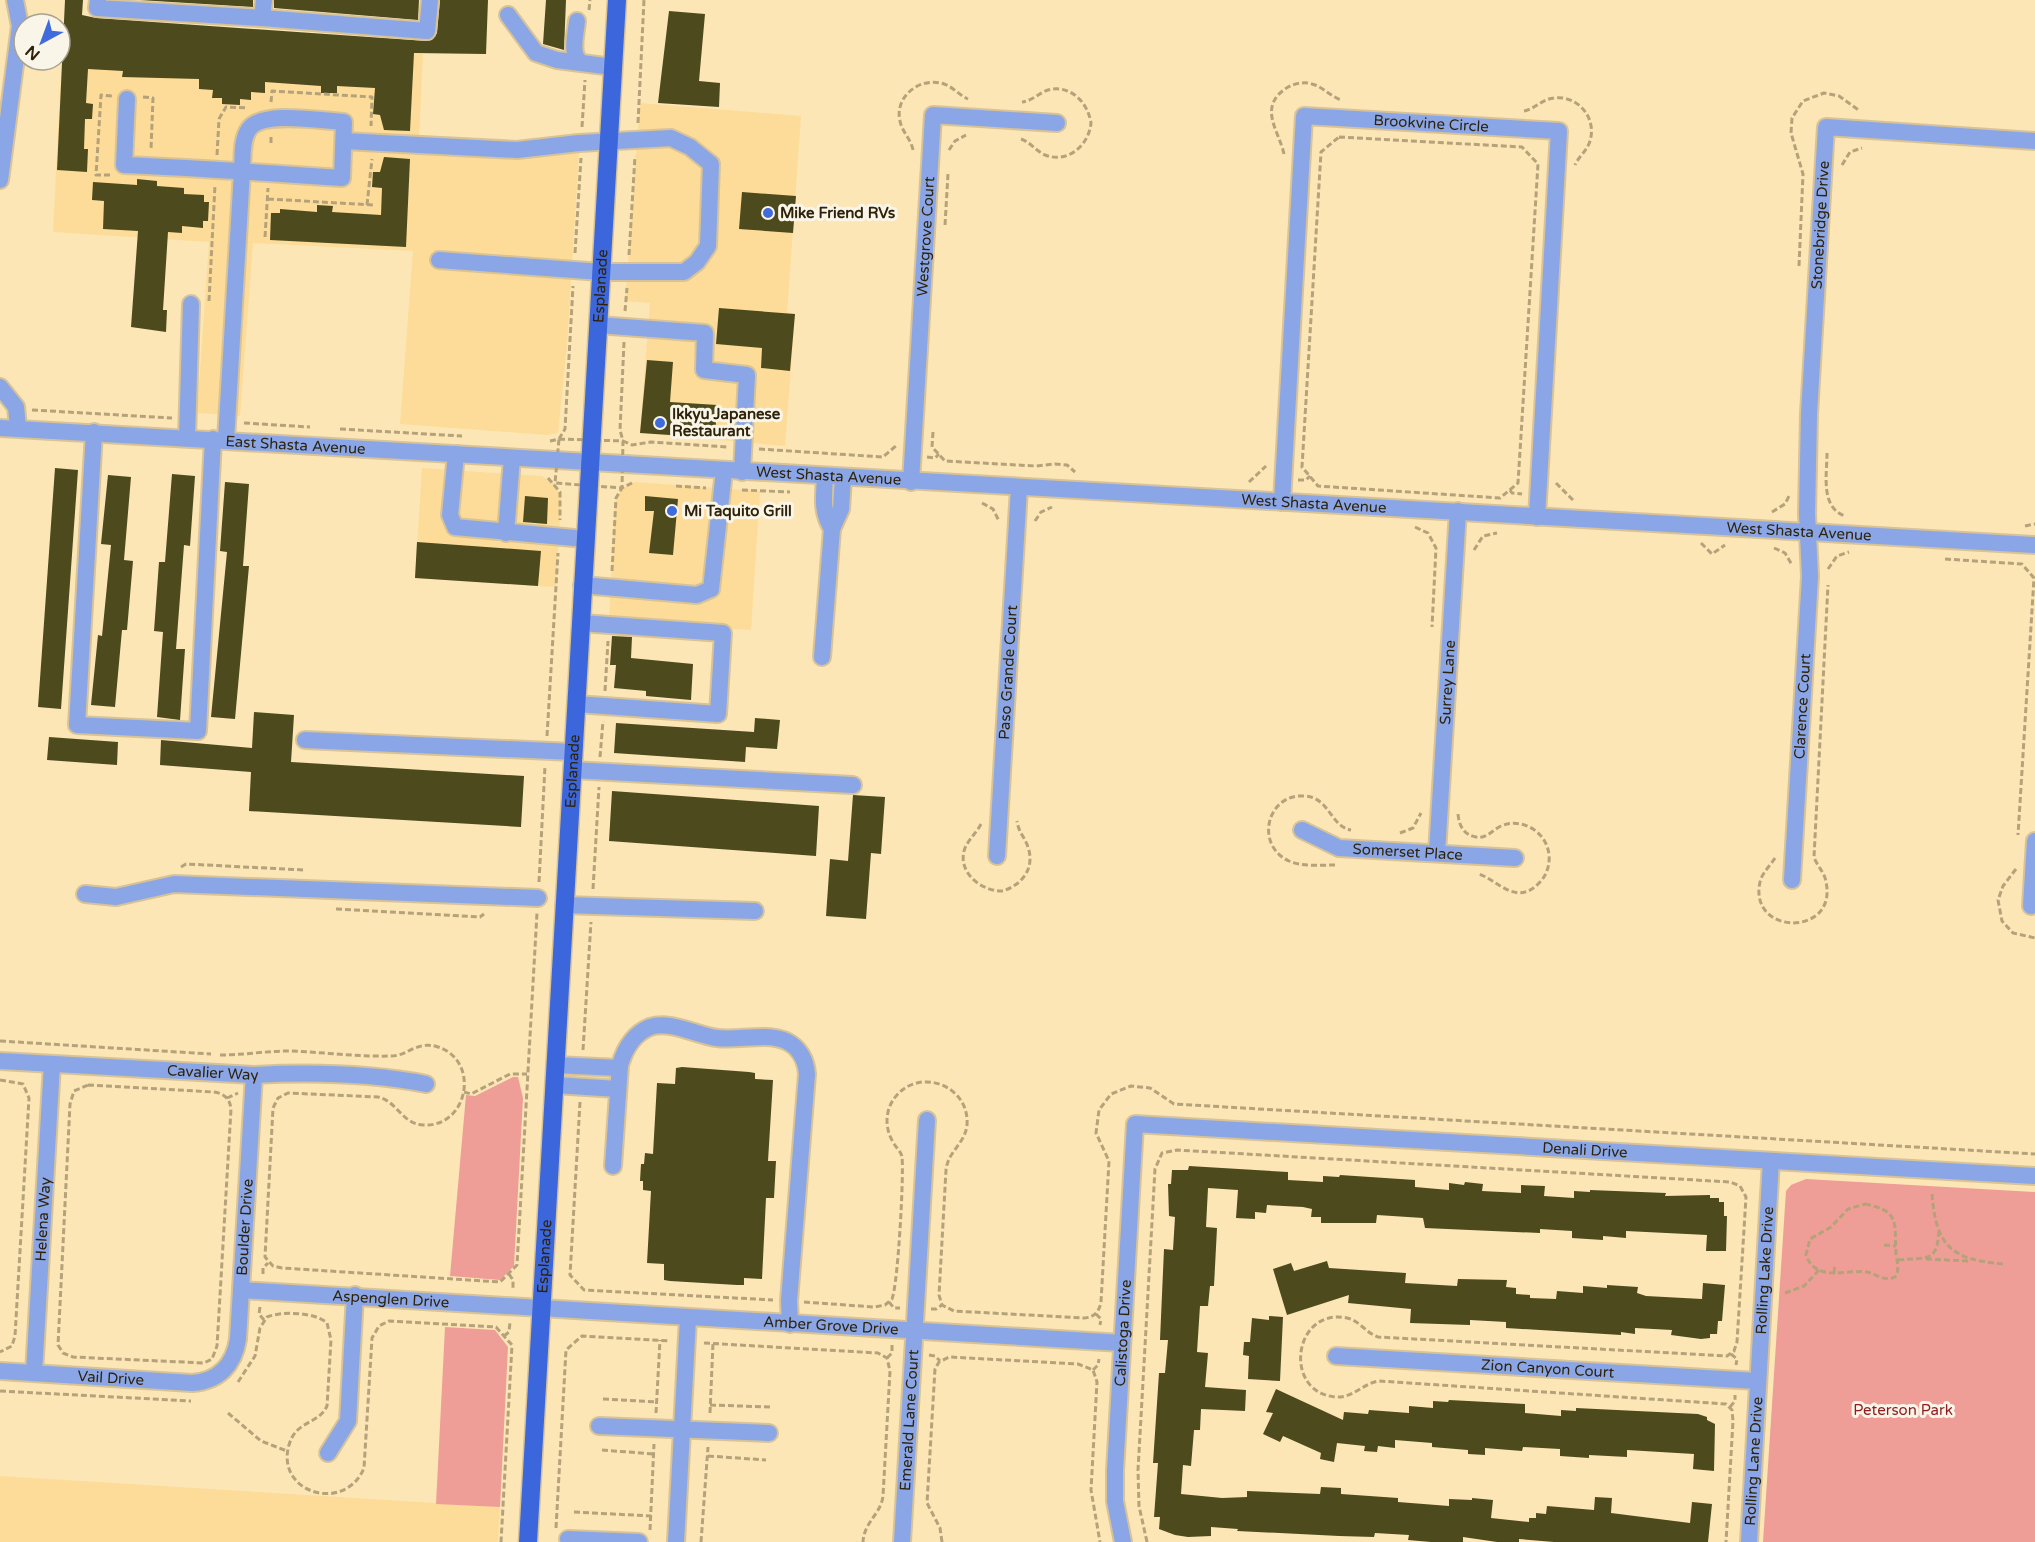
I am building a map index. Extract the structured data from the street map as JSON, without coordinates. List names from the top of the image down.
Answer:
{
  "streets": {
    "main road": ["Esplanade"],
    "street": [
      "Brookvine Circle",
      "Stonebridge Drive",
      "Westgrove Court",
      "East Shasta Avenue",
      "West Shasta Avenue",
      "Paso Grande Court",
      "Surrey Lane",
      "Clarence Court",
      "Somerset Place",
      "Cavalier Way",
      "Denali Drive",
      "Helena Way",
      "Boulder Drive",
      "Rolling Lake Drive",
      "Aspenglen Drive",
      "Amber Grove Drive",
      "Calistoga Drive",
      "Zion Canyon Court",
      "Vail Drive",
      "Emerald Lane Court",
      "Rolling Lane Drive"
    ]
  },
  "crossings": [
    ["Brookvine Circle", "West Shasta Avenue"],
    ["Stonebridge Drive", "West Shasta Avenue"],
    ["Stonebridge Drive", "Clarence Court"],
    ["Westgrove Court", "West Shasta Avenue"],
    ["Esplanade", "East Shasta Avenue"],
    ["Esplanade", "West Shasta Avenue"],
    ["Esplanade", "Aspenglen Drive"],
    ["Esplanade", "Amber Grove Drive"],
    ["East Shasta Avenue", "West Shasta Avenue"],
    ["West Shasta Avenue", "Paso Grande Court"],
    ["West Shasta Avenue", "Surrey Lane"],
    ["West Shasta Avenue", "Clarence Court"],
    ["Surrey Lane", "Somerset Place"],
    ["Cavalier Way", "Helena Way"],
    ["Cavalier Way", "Boulder Drive"],
    ["Denali Drive", "Rolling Lake Drive"],
    ["Denali Drive", "Calistoga Drive"],
    ["Helena Way", "Vail Drive"],
    ["Boulder Drive", "Aspenglen Drive"],
    ["Boulder Drive", "Vail Drive"],
    ["Rolling Lake Drive", "Zion Canyon Court"],
    ["Rolling Lake Drive", "Rolling Lane Drive"],
    ["Aspenglen Drive", "Amber Grove Drive"],
    ["Amber Grove Drive", "Calistoga Drive"],
    ["Amber Grove Drive", "Emerald Lane Court"],
    ["Zion Canyon Court", "Rolling Lane Drive"]
  ],
  "parks": ["Peterson Park"],
  "places": ["Mike Friend RVs", "Ikkyu Japanese Restaurant", "Mi Taquito Grill"],
  "north": "bottom left"
}
